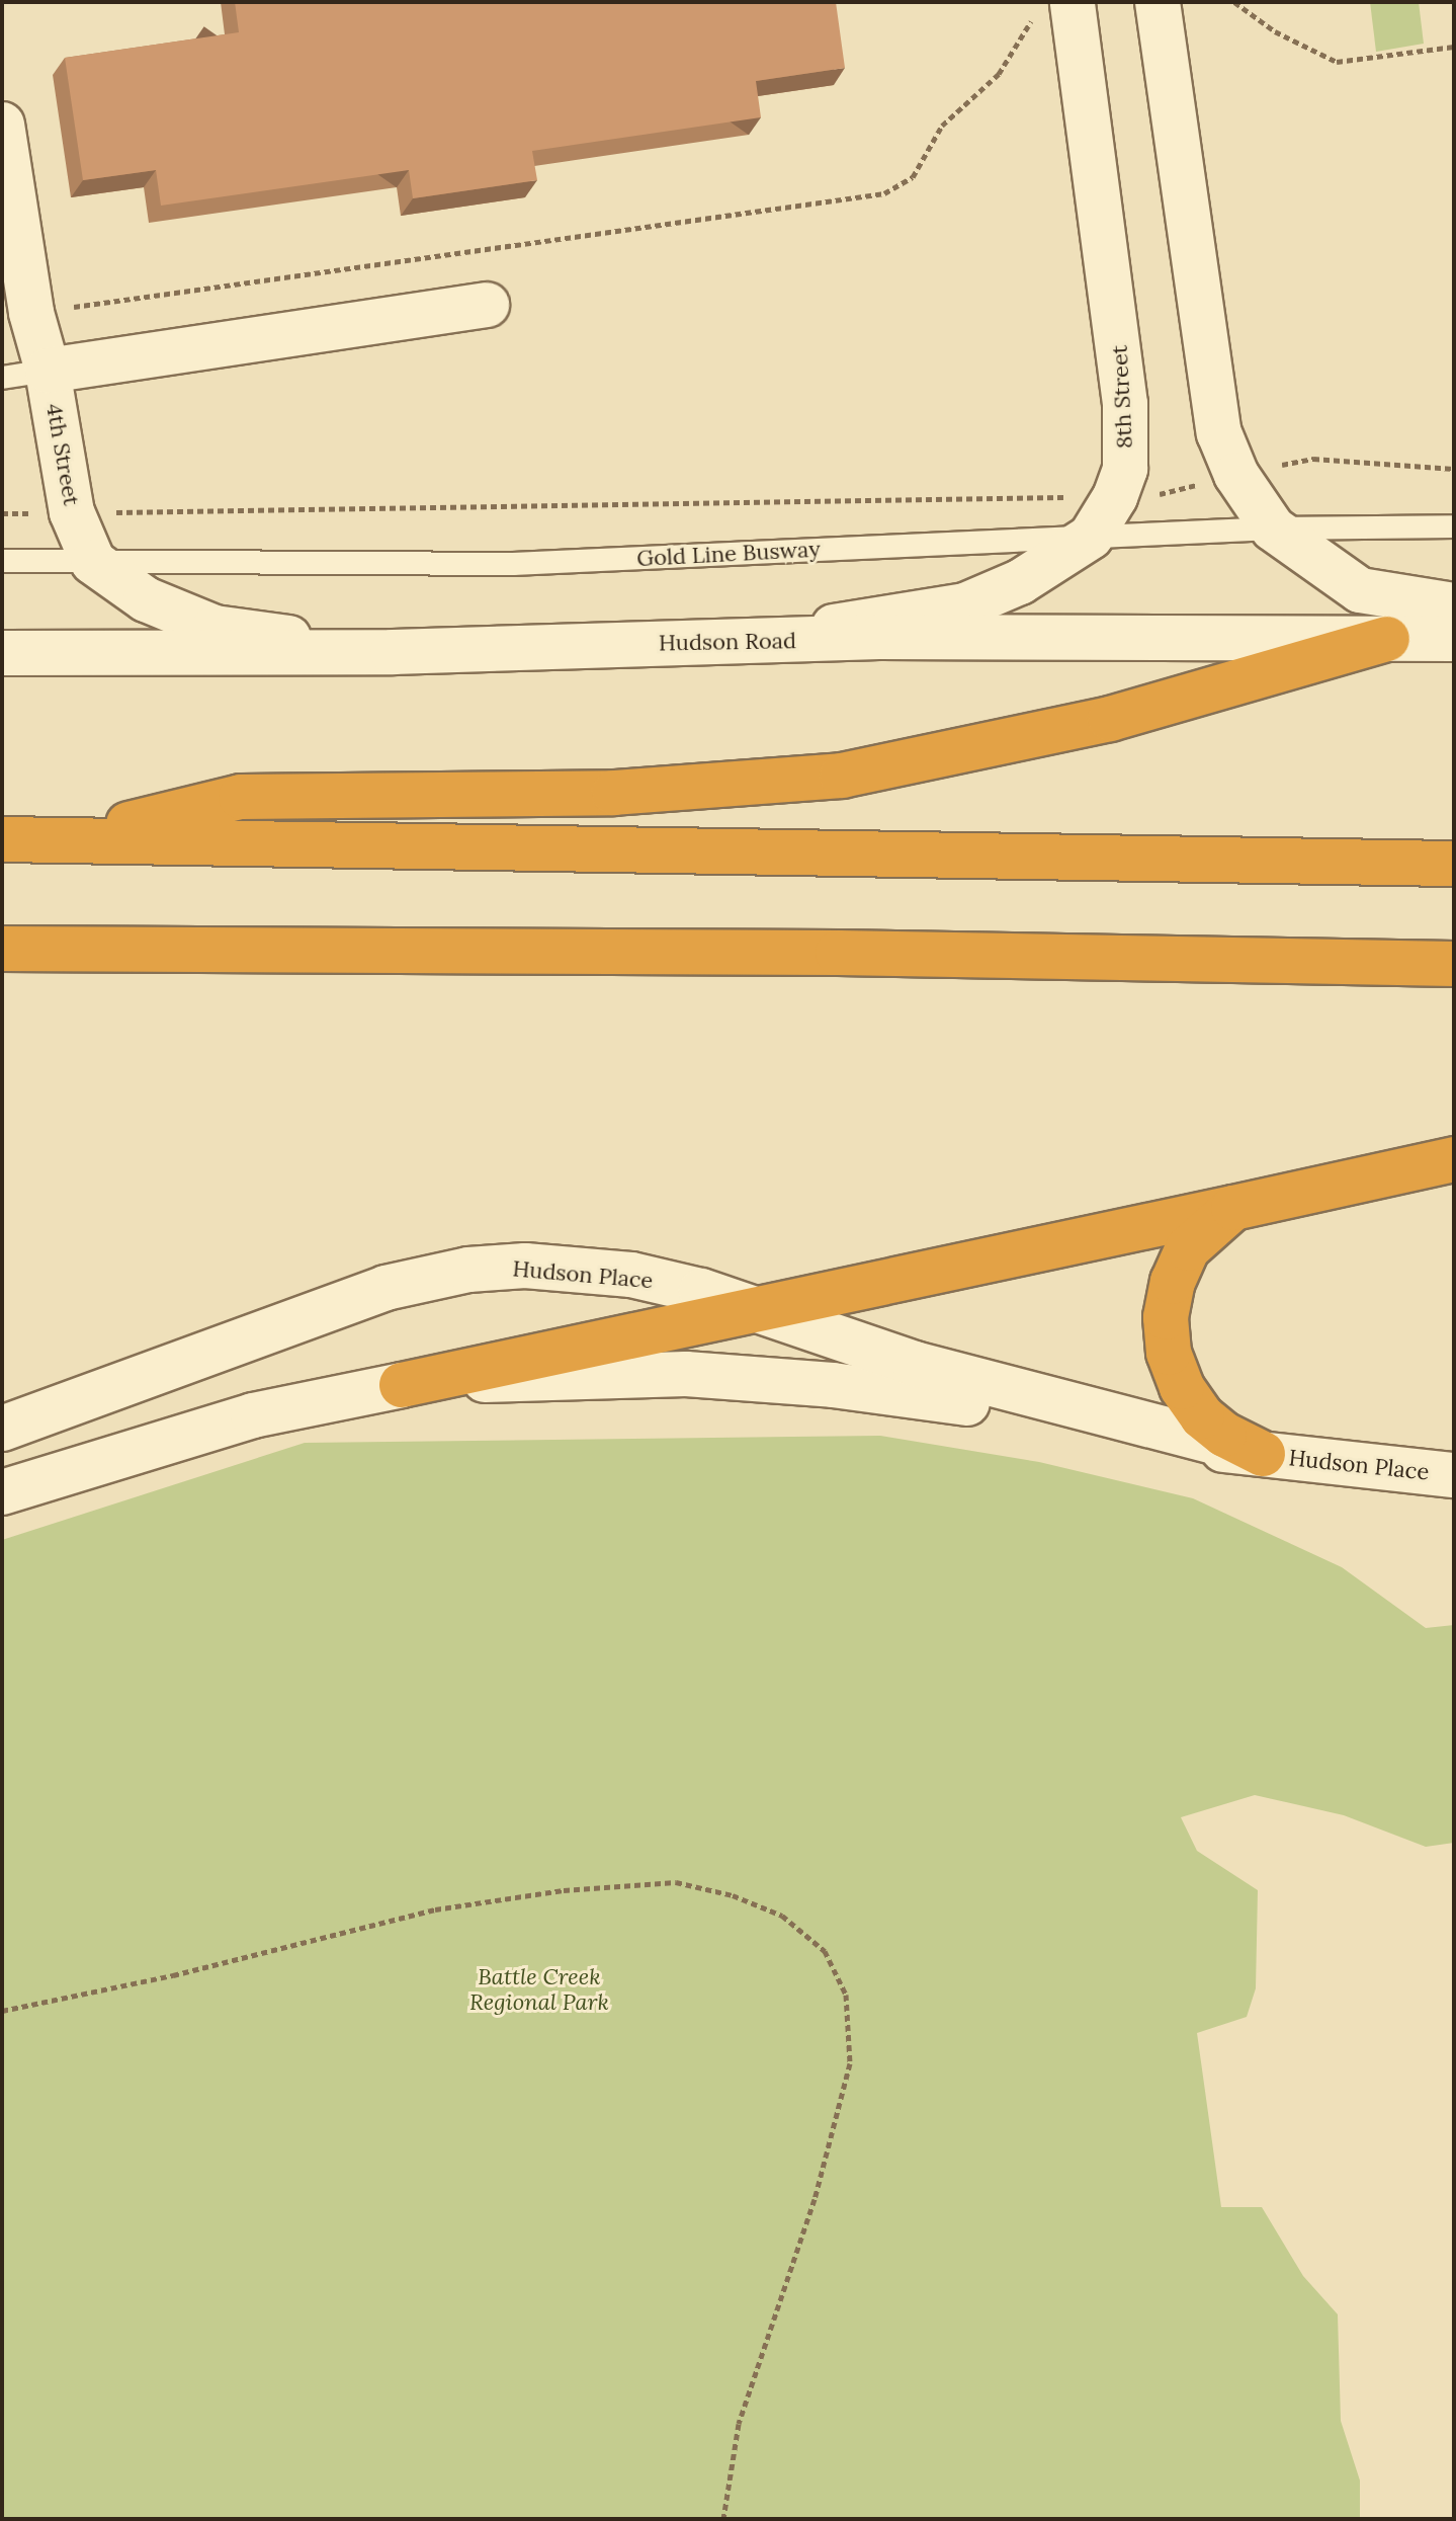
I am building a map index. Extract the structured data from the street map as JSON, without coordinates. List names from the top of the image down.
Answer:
{
  "streets": {
    "street": [
      "8th Street",
      "4th Street",
      "Hudson Road",
      "Hudson Place"
    ],
    "lane": ["Gold Line Busway"]
  },
  "crossings": [
    ["8th Street", "Gold Line Busway"],
    ["8th Street", "Hudson Road"],
    ["4th Street", "Gold Line Busway"]
  ],
  "parks": ["Battle Creek Regional Park"]
}
